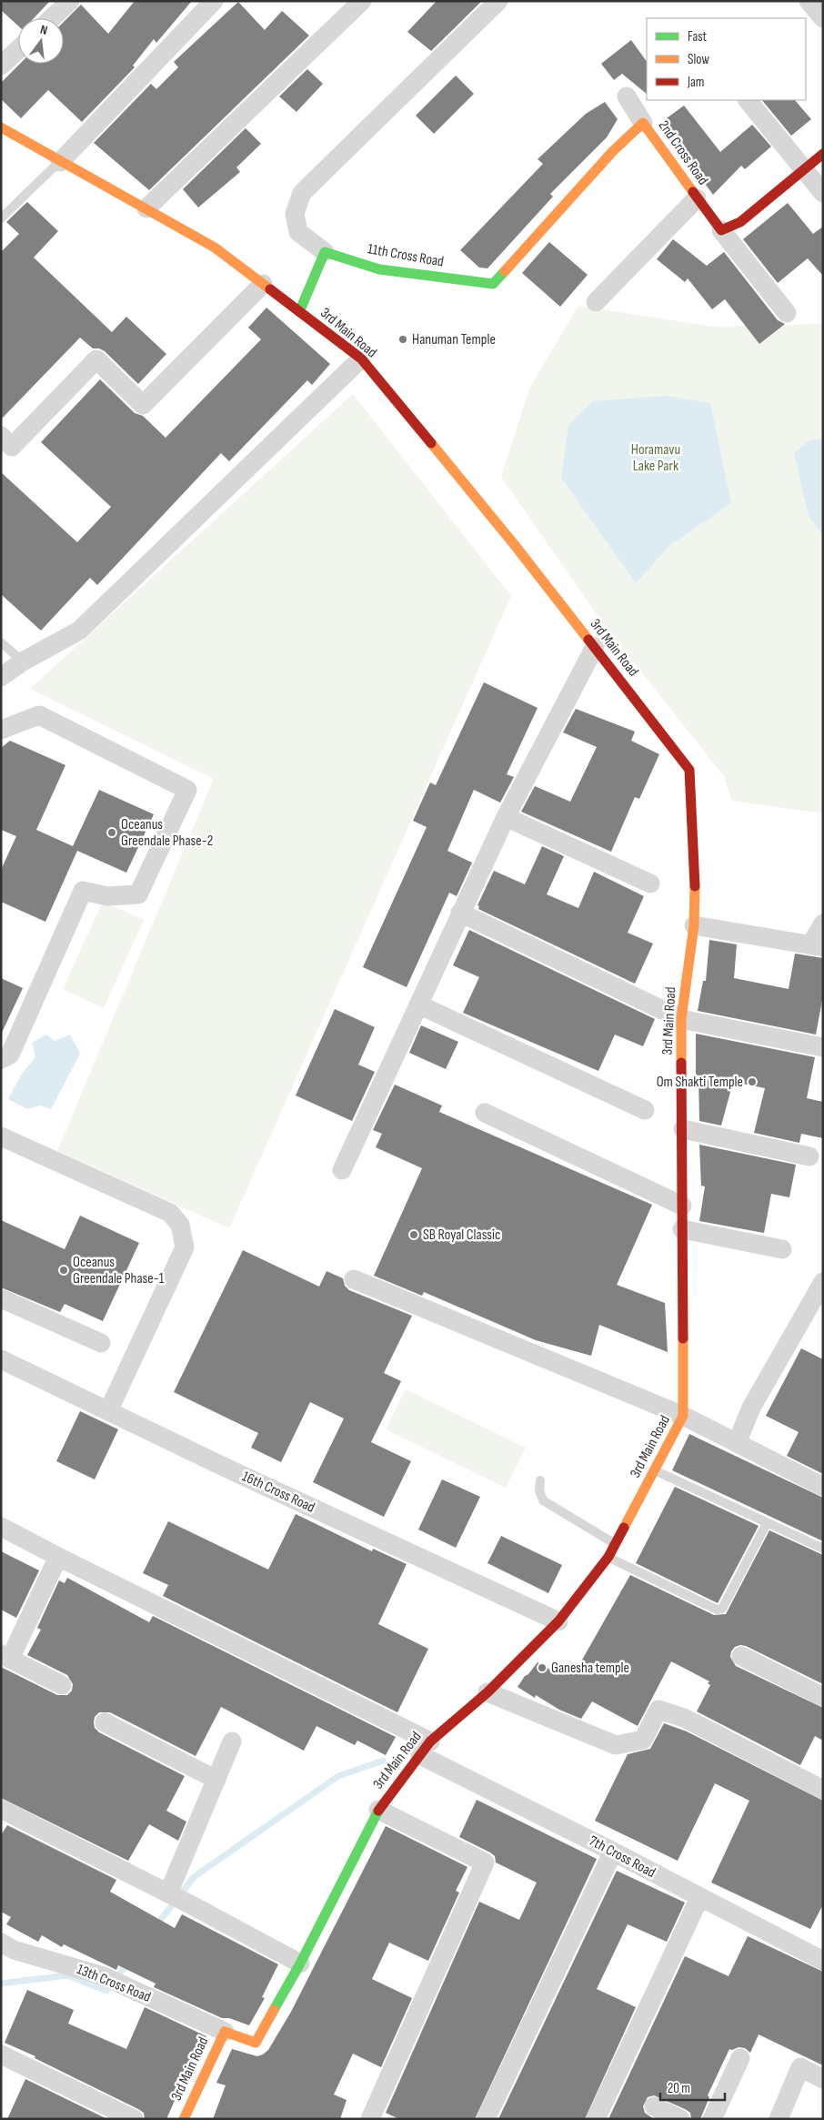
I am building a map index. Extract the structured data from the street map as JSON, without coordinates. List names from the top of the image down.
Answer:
{
  "streets": {
    "street": [
      "2nd Cross Road",
      "11th Cross Road",
      "3rd Main Road",
      "16th Cross Road",
      "7th Cross Road",
      "13th Cross Road"
    ]
  },
  "crossings": [
    ["2nd Cross Road", "11th Cross Road"],
    ["3rd Main Road", "16th Cross Road"],
    ["3rd Main Road", "7th Cross Road"],
    ["3rd Main Road", "13th Cross Road"]
  ],
  "parks": ["Horamavu Lake Park"],
  "places": [
    "Hanuman Temple",
    "Oceanus Greendale Phase-2",
    "Om Shakti Temple",
    "SB Royal Classic",
    "Oceanus Greendale Phase-1",
    "Ganesha temple"
  ],
  "legend": ["Fast", "Slow", "Jam"],
  "scale_bar": "20 m",
  "north": "top"
}
